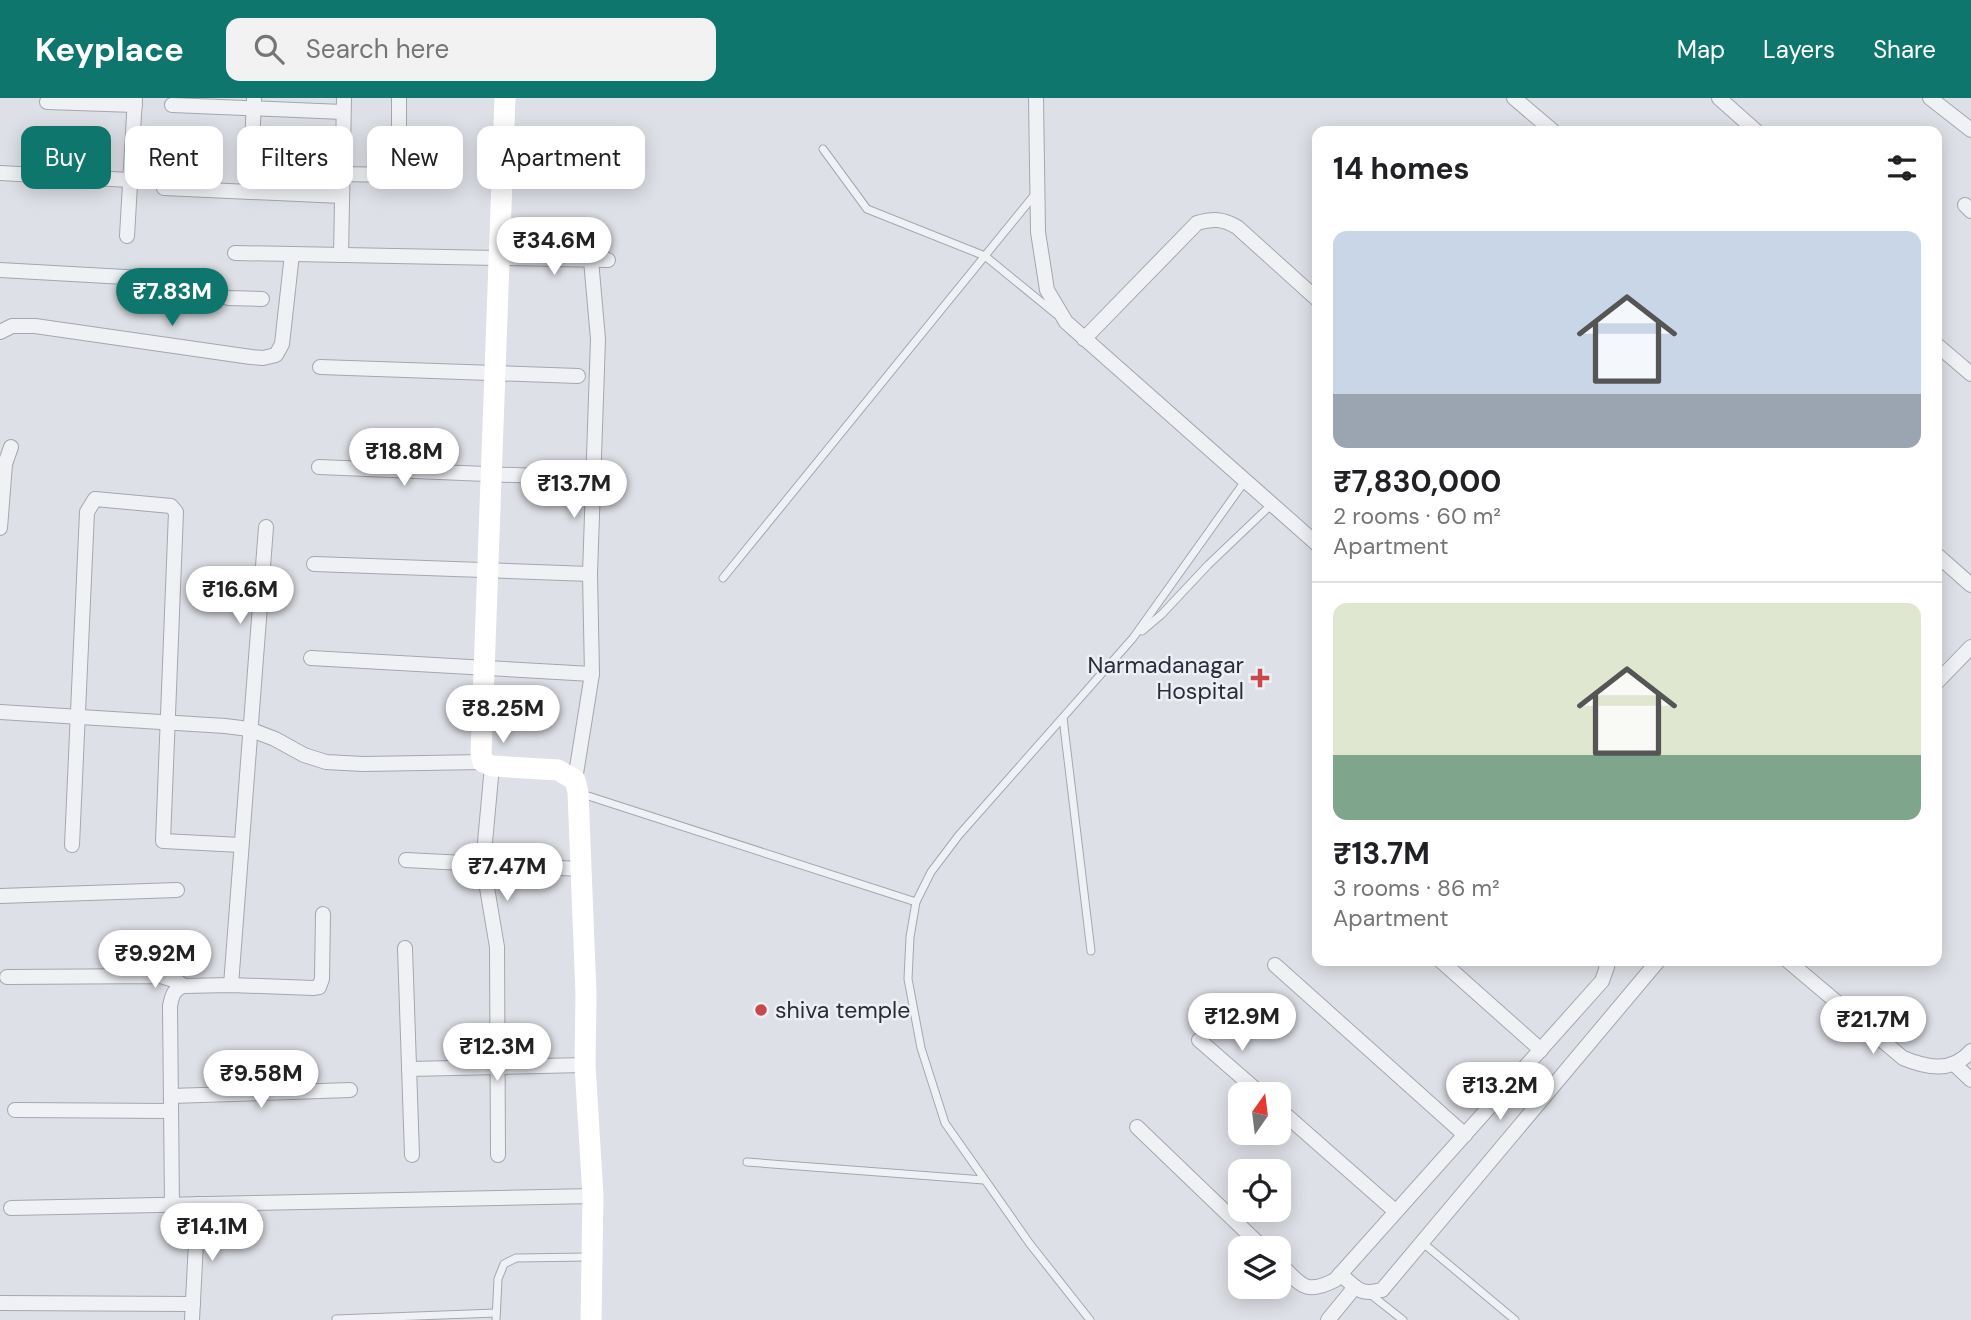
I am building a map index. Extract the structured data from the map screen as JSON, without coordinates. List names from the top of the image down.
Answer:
{
  "places": {
    "health": ["Narmadanagar Hospital"],
    "other": ["shiva temple"]
  },
  "north": "top",
  "page": {
    "header": "Keyplace",
    "search": "Search here",
    "nav": ["Map", "Layers", "Share"],
    "chip": [
      "Buy",
      "Rent",
      "Filters",
      "New",
      "Apartment"
    ],
    "heading": "14 homes",
    "list": [
      {
        "name": "₹7,830,000",
        "note": "2 rooms · 60 m² · Apartment"
      },
      {
        "name": "₹13.7M",
        "note": "3 rooms · 86 m² · Apartment"
      }
    ],
    "price": [
      "₹34.6M",
      "₹7.83M",
      "₹18.8M",
      "₹13.7M",
      "₹16.6M",
      "₹8.25M",
      "₹7.47M",
      "₹9.92M",
      "₹12.9M",
      "₹21.7M",
      "₹12.3M",
      "₹9.58M",
      "₹13.2M",
      "₹14.1M"
    ]
  }
}
